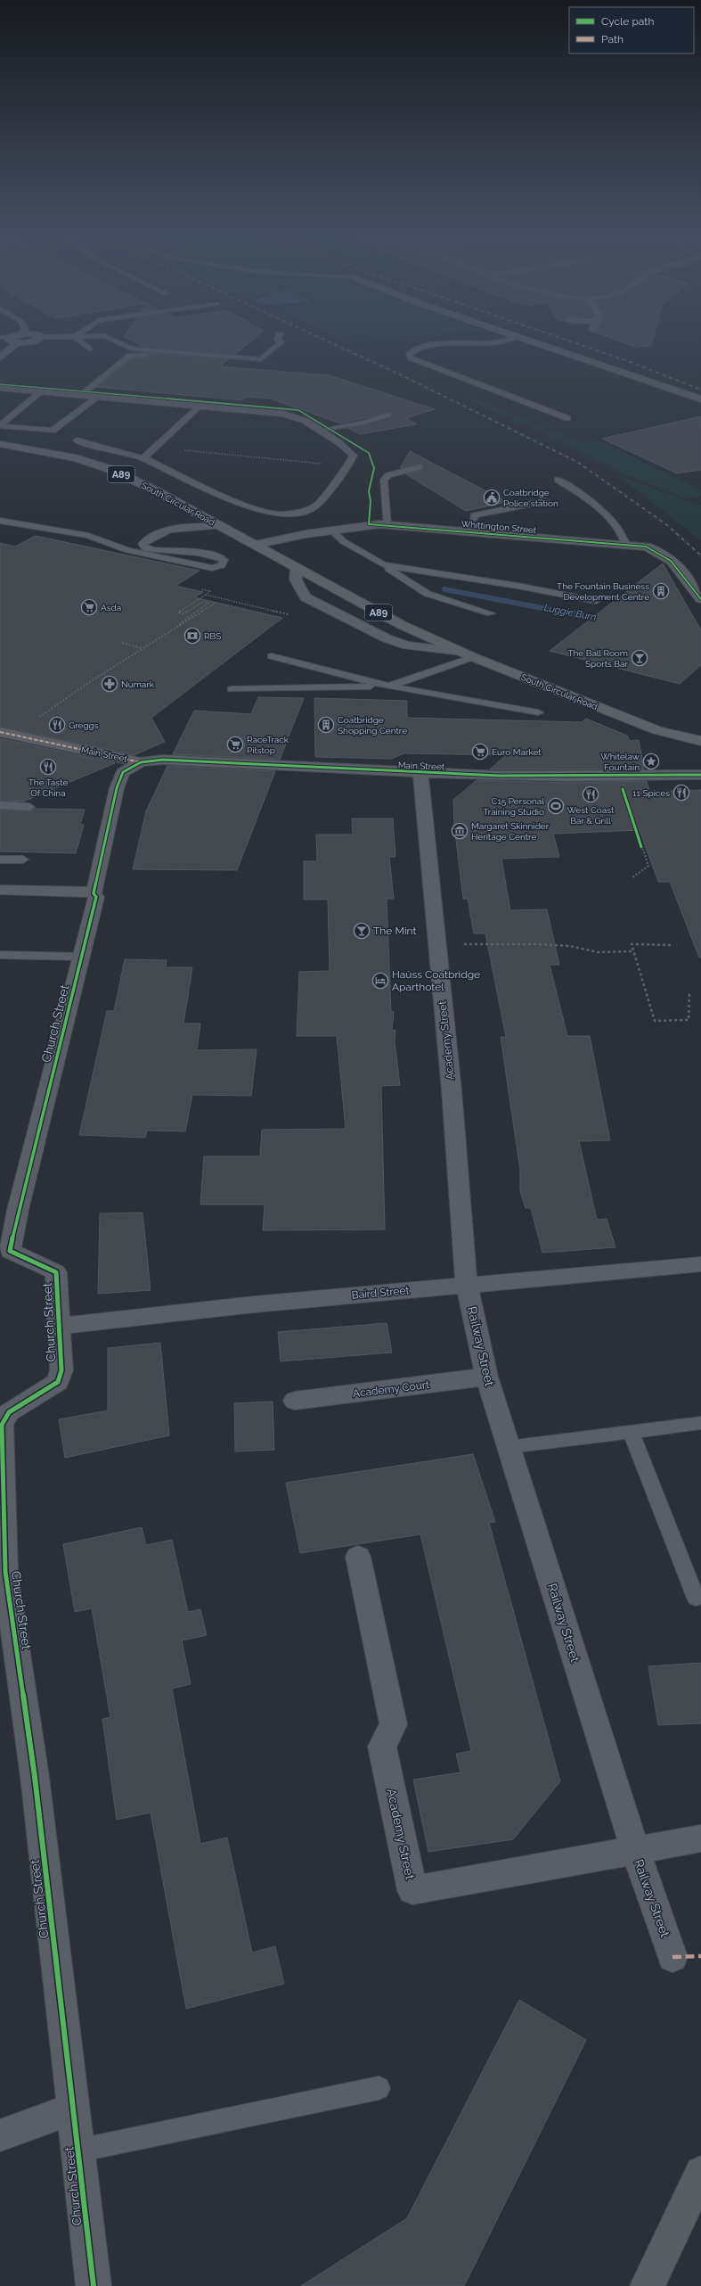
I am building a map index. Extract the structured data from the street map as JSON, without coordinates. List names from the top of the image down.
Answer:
{
  "streets": {
    "main road": ["A89", "South Circular Road"],
    "street": [
      "Whittington Street",
      "Main Street",
      "Church Street",
      "Academy Street",
      "Baird Street",
      "Railway Street",
      "Academy Court"
    ]
  },
  "crossings": [
    ["South Circular Road", "Whittington Street"],
    ["Main Street", "Church Street"],
    ["Main Street", "Academy Street"],
    ["Church Street", "Baird Street"],
    ["Academy Street", "Baird Street"],
    ["Academy Street", "Railway Street"],
    ["Baird Street", "Railway Street"],
    ["Railway Street", "Academy Court"]
  ],
  "water": ["Luggie Burn"],
  "places": {
    "public building": ["Coatbridge Police station"],
    "building": ["The Fountain Business Development Centre", "Coatbridge Shopping Centre"],
    "supermarket": ["Asda", "RaceTrack Pitstop", "Euro Market"],
    "bank": ["RBS"],
    "bar": ["The Ball Room Sports Bar", "The Mint"],
    "pharmacy": ["Numark"],
    "restaurant": [
      "Greggs",
      "The Taste Of China",
      "11 Spices",
      "West Coast Bar & Grill"
    ],
    "place": ["Whitelaw Fountain"],
    "sports": ["C15 Personal Training Studio"],
    "museum": ["Margaret Skinnider Heritage Centre"],
    "hotel": ["Haŭss Coatbridge Aparthotel"]
  },
  "legend": ["Cycle path", "Path"]
}
